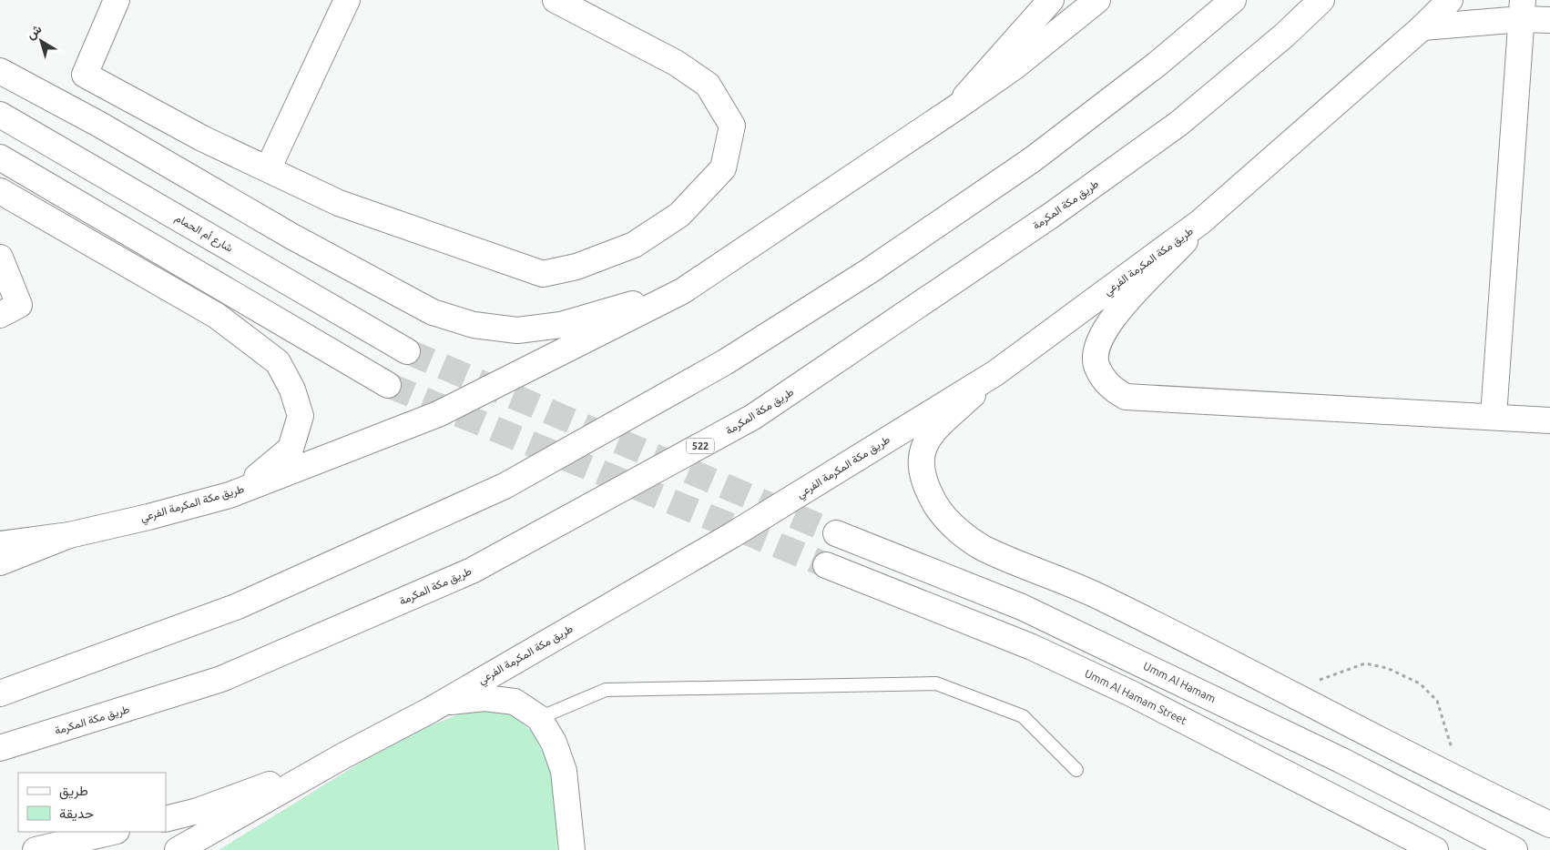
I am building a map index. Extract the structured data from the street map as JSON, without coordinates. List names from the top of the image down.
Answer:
{
  "streets": {
    "main road": [
      "طريق مكة المكرمة",
      "شارع أم الحمام",
      "طريق مكة المكرمة الفرعي",
      "522",
      "Umm Al Hamam",
      "Umm Al Hamam Street"
    ]
  },
  "legend": ["طريق", "حديقة"],
  "north": "top left"
}
